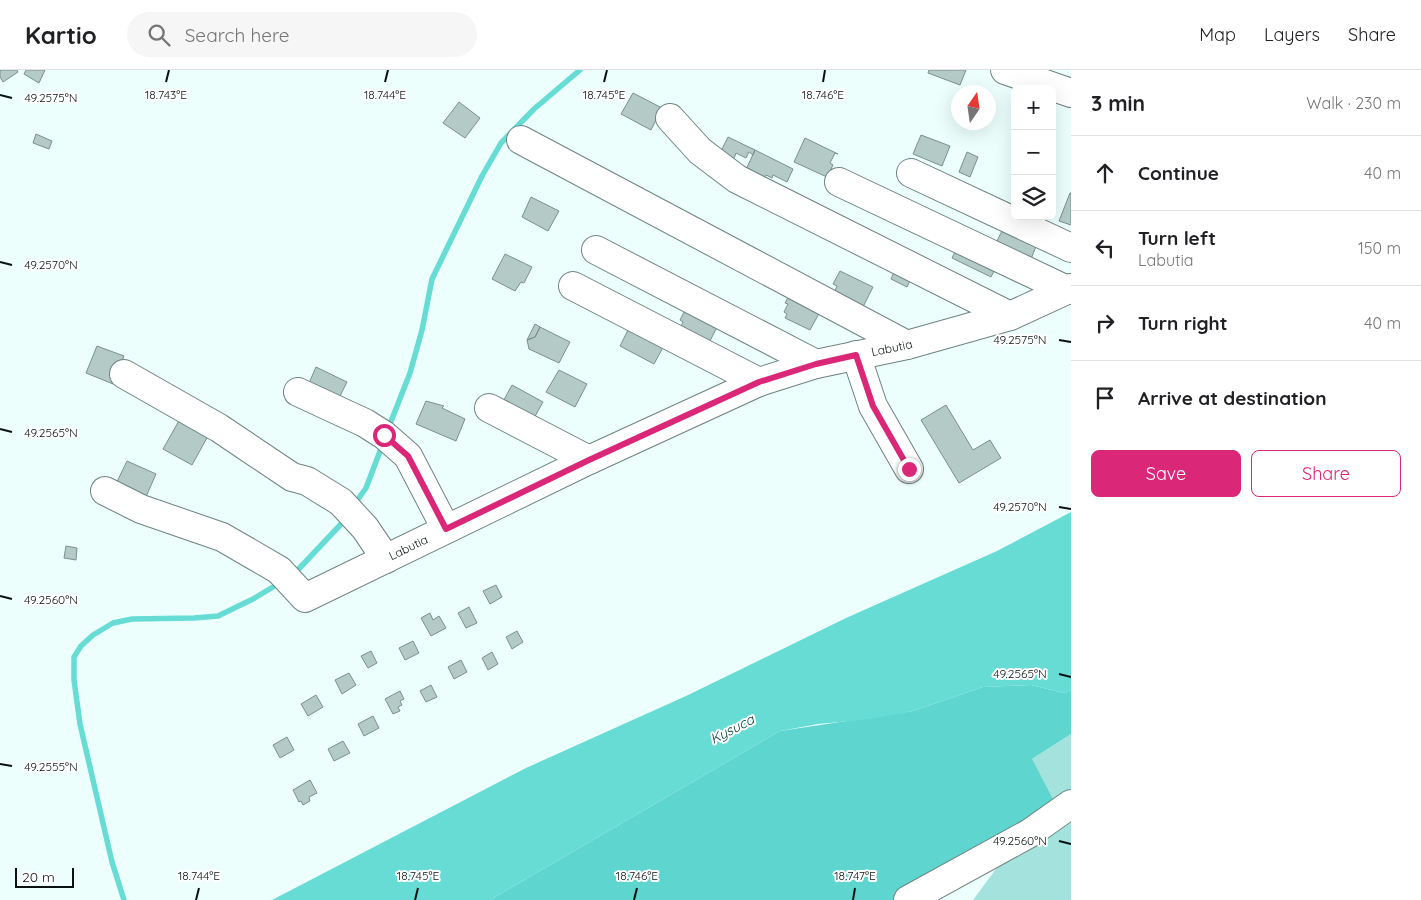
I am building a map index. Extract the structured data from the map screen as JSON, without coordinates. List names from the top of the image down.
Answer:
{
  "streets": {
    "street": ["Labutia"]
  },
  "water": ["Kysuca"],
  "scale_bar": "20 m",
  "north": "top",
  "page": {
    "header": "Kartio",
    "search": "Search here",
    "nav": ["Map", "Layers", "Share"],
    "heading": ["3 min", "Walk · 230 m"],
    "map_buttons": ["+", "−"],
    "list": [
      ["Continue", "40 m"],
      ["Turn left", "Labutia", "150 m"],
      ["Turn right", "40 m"],
      "Arrive at destination"
    ],
    "buttons": ["Save", "Share"],
    "scale": "20 m"
  },
  "coordinates": [
    "18.744°E",
    "18.745°E",
    "18.746°E",
    "18.743°E",
    "49.2575°N",
    "49.2570°N",
    "49.2565°N",
    "49.2560°N",
    "49.2555°N",
    "18.747°E"
  ]
}
